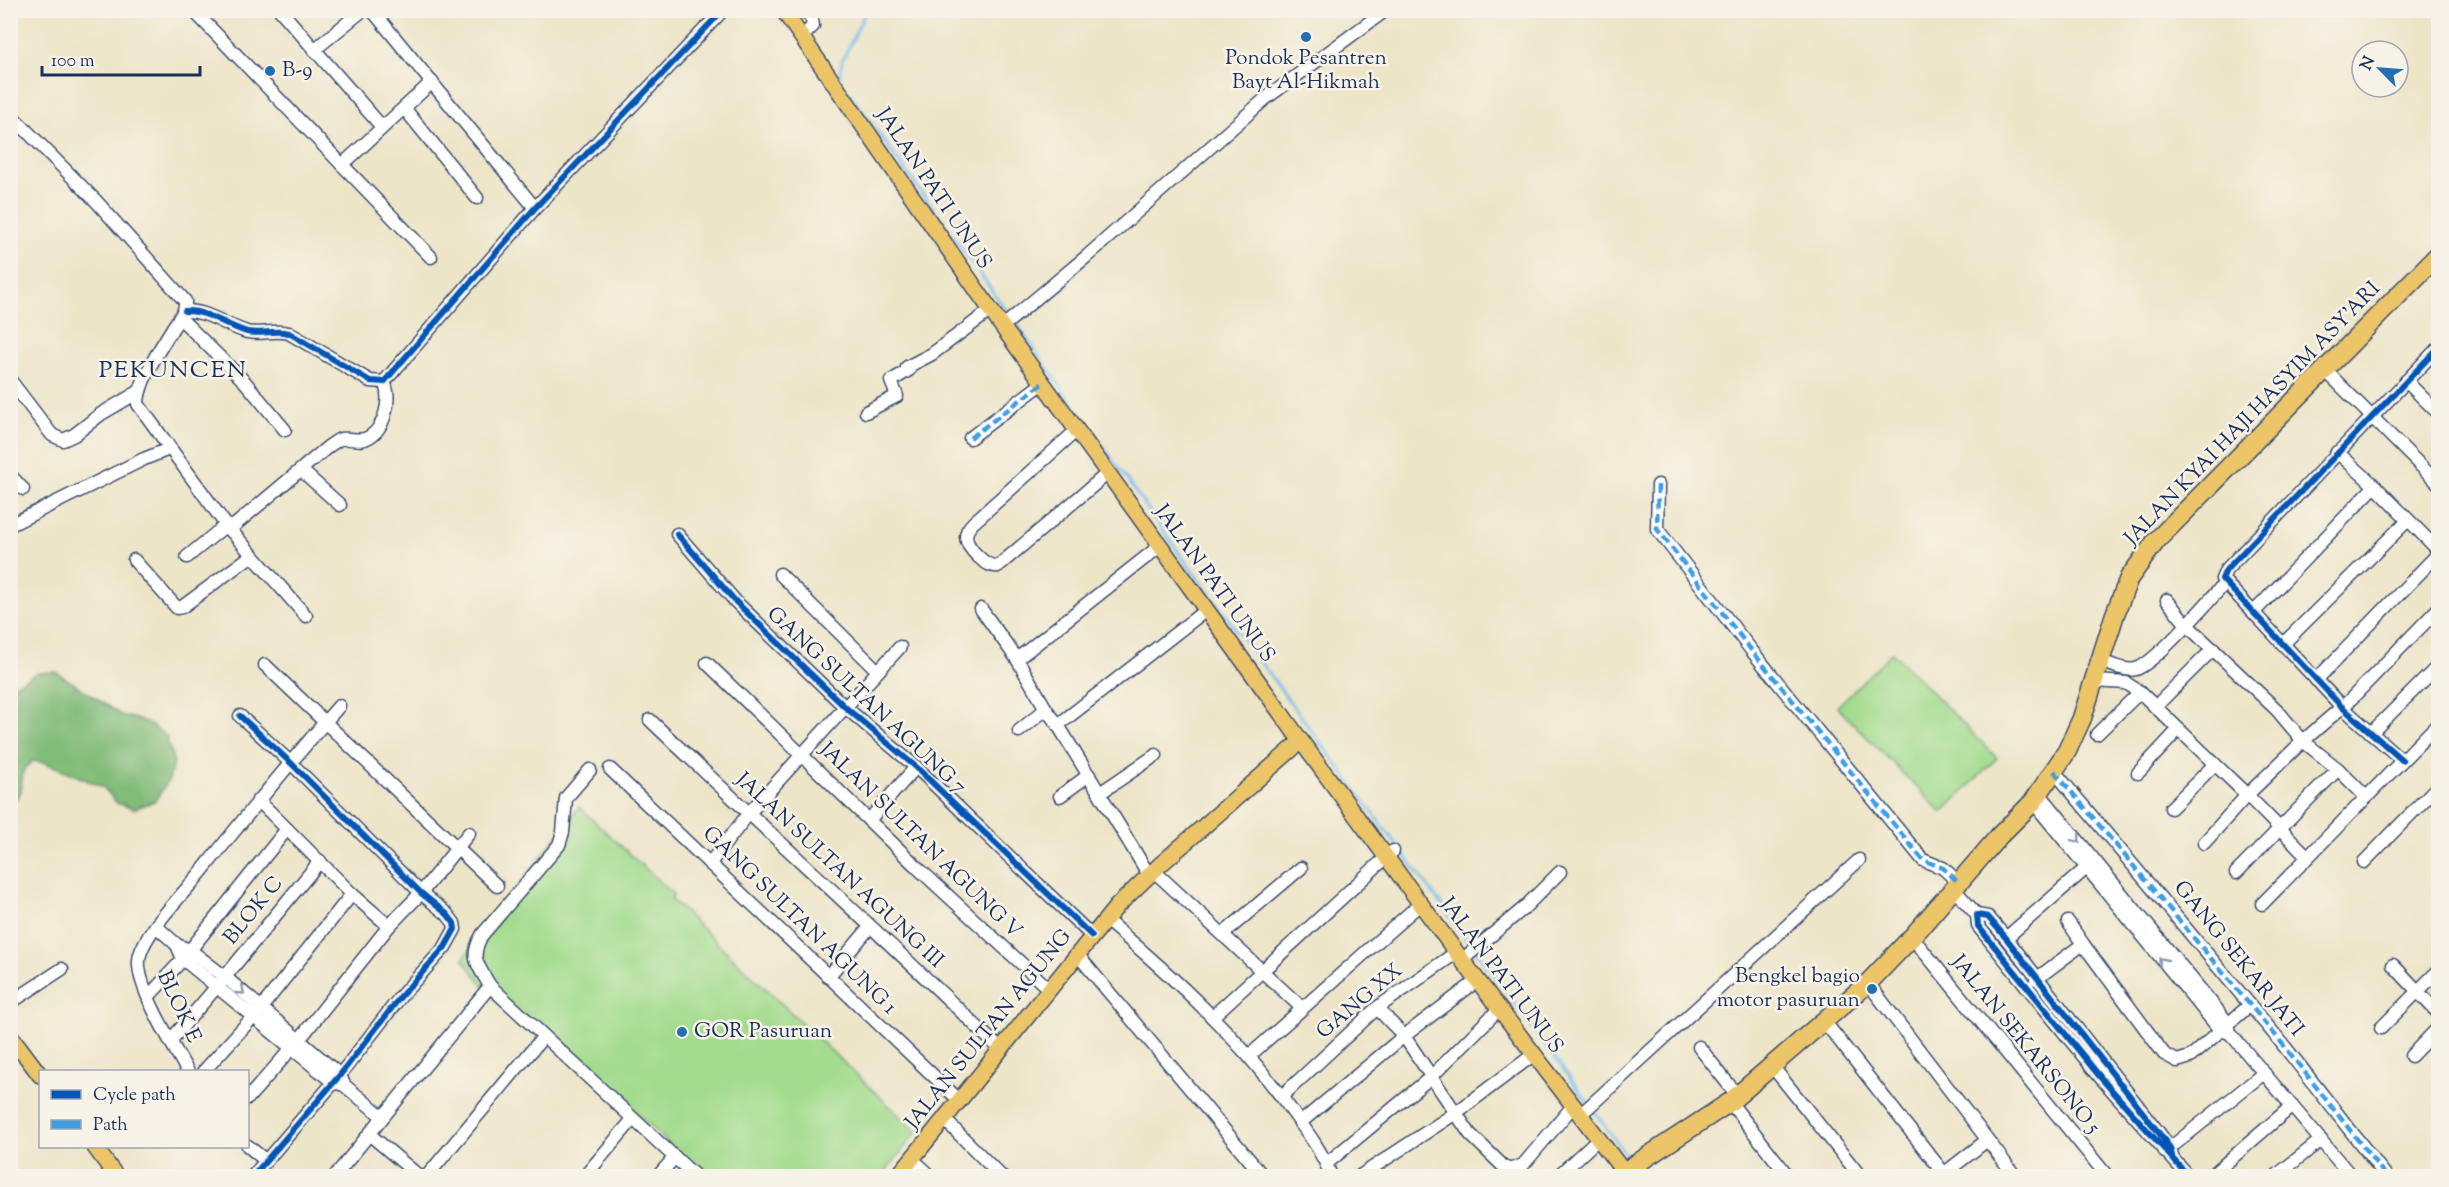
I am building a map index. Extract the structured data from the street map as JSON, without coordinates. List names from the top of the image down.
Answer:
{
  "streets": {
    "highway": ["JALAN KYAI HAJI HASYIM ASY'ARI"],
    "main road": ["JALAN PATI UNUS", "JALAN SULTAN AGUNG"],
    "street": [
      "GANG SULTAN AGUNG 7",
      "JALAN SULTAN AGUNG V",
      "JALAN SULTAN AGUNG III",
      "BLOK C",
      "GANG SULTAN AGUNG 1",
      "GANG SEKAR JATI",
      "GANG XX",
      "BLOK E",
      "JALAN SEKARSONO 5"
    ]
  },
  "crossings": [
    ["JALAN PATI UNUS", "JALAN KYAI HAJI HASYIM ASY'ARI"],
    ["JALAN PATI UNUS", "GANG XX"],
    ["JALAN PATI UNUS", "JALAN SULTAN AGUNG"],
    ["JALAN KYAI HAJI HASYIM ASY'ARI", "GANG SEKAR JATI"],
    ["JALAN KYAI HAJI HASYIM ASY'ARI", "JALAN SEKARSONO 5"],
    ["GANG SULTAN AGUNG 7", "JALAN SULTAN AGUNG"],
    ["JALAN SULTAN AGUNG V", "JALAN SULTAN AGUNG"],
    ["JALAN SULTAN AGUNG III", "JALAN SULTAN AGUNG"],
    ["BLOK C", "BLOK E"],
    ["GANG SULTAN AGUNG 1", "JALAN SULTAN AGUNG"]
  ],
  "districts": ["PEKUNCEN"],
  "places": [
    "Pondok Pesantren Bayt Al-Hikmah",
    "B-9",
    "Bengkel bagio motor pasuruan",
    "GOR Pasuruan"
  ],
  "legend": ["Cycle path", "Path"],
  "scale_bar": "100 m",
  "north": "top left"
}
